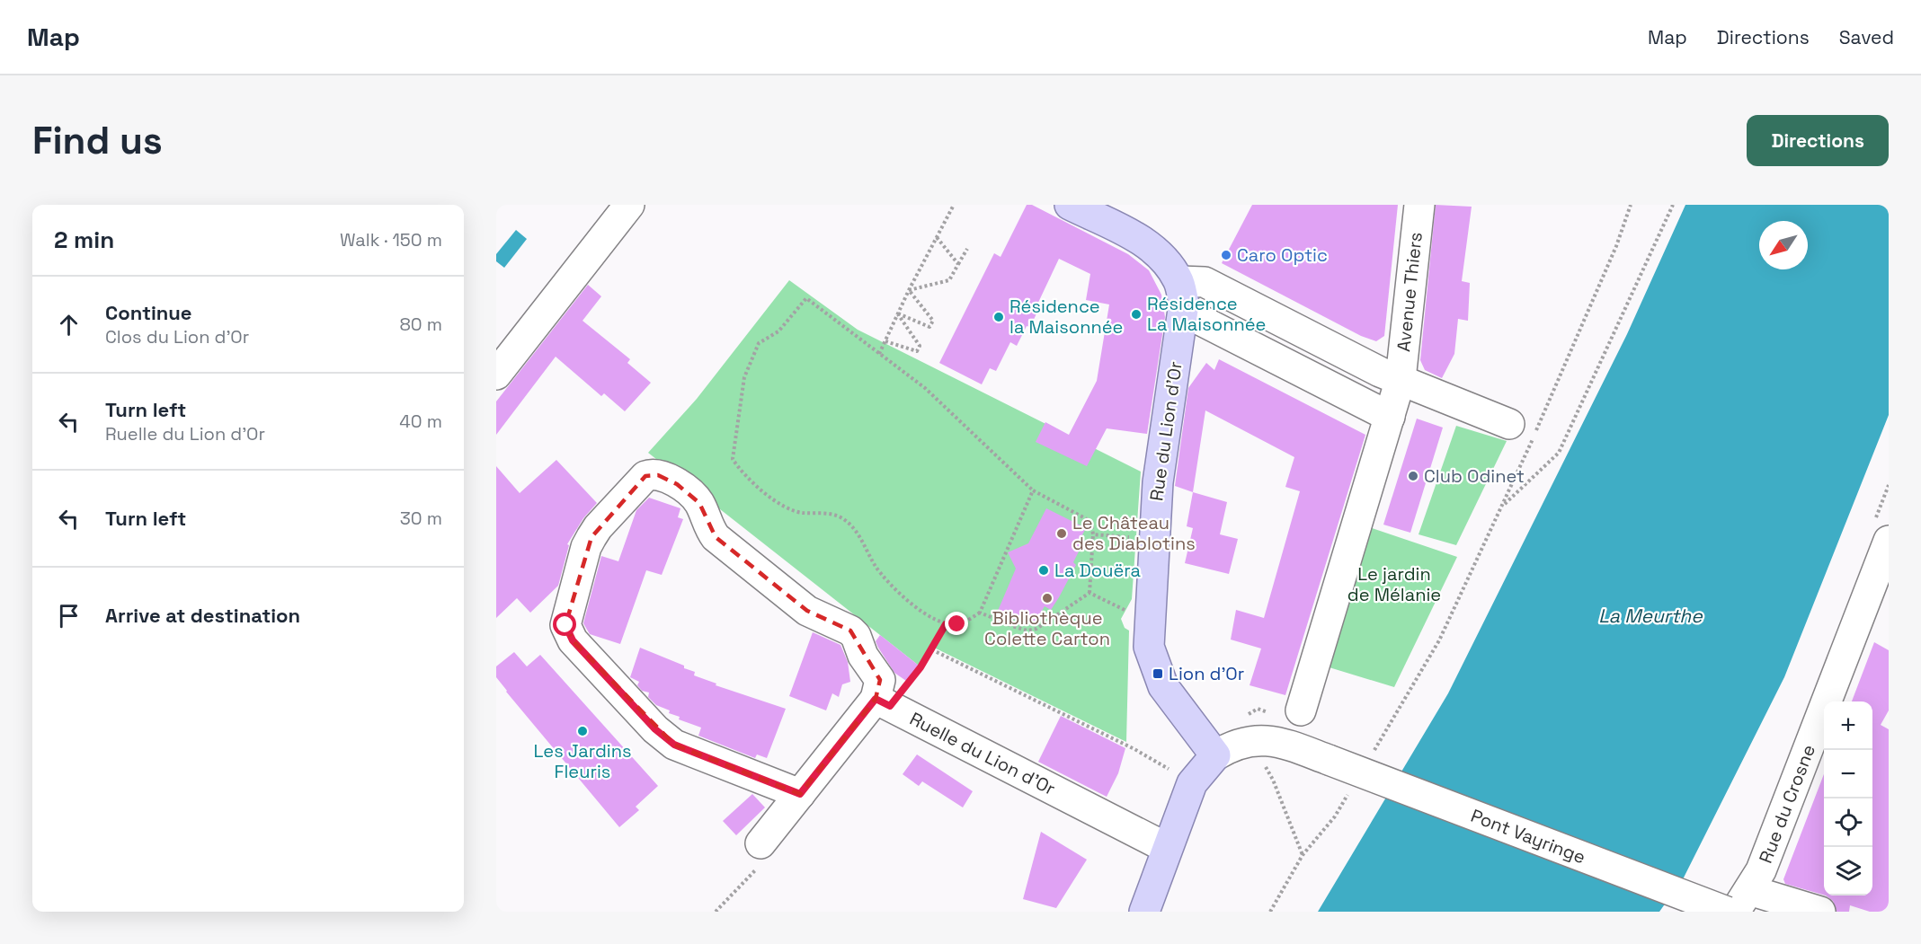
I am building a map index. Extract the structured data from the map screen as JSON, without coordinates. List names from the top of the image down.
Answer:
{
  "streets": {
    "main road": ["Rue du Lion d'Or"],
    "street": [
      "Avenue Thiers",
      "Ruelle du Lion d'Or",
      "Rue du Crosne",
      "Pont Vayringe"
    ]
  },
  "crossings": [
    ["Rue du Lion d'Or", "Pont Vayringe"]
  ],
  "water": ["La Meurthe"],
  "parks": ["Le jardin de Mélanie"],
  "places": {
    "other": [
      "Caro Optic",
      "Résidence La Maisonnée",
      "Résidence la Maisonnée",
      "Club Odinet",
      "Le Château des Diablotins",
      "La Douëra",
      "Bibliothèque Colette Carton",
      "Les Jardins Fleuris"
    ],
    "transit": ["Lion d'Or"]
  },
  "north": "bottom left",
  "page": {
    "header": "Map",
    "nav": ["Map", "Directions", "Saved"],
    "buttons": "Directions",
    "title": "Find us",
    "heading": ["2 min", "Walk · 150 m"],
    "list": [
      ["Continue", "Clos du Lion d'Or", "80 m"],
      ["Turn left", "Ruelle du Lion d'Or", "40 m"],
      ["Turn left", "30 m"],
      "Arrive at destination"
    ],
    "map_buttons": ["+", "−"]
  }
}
